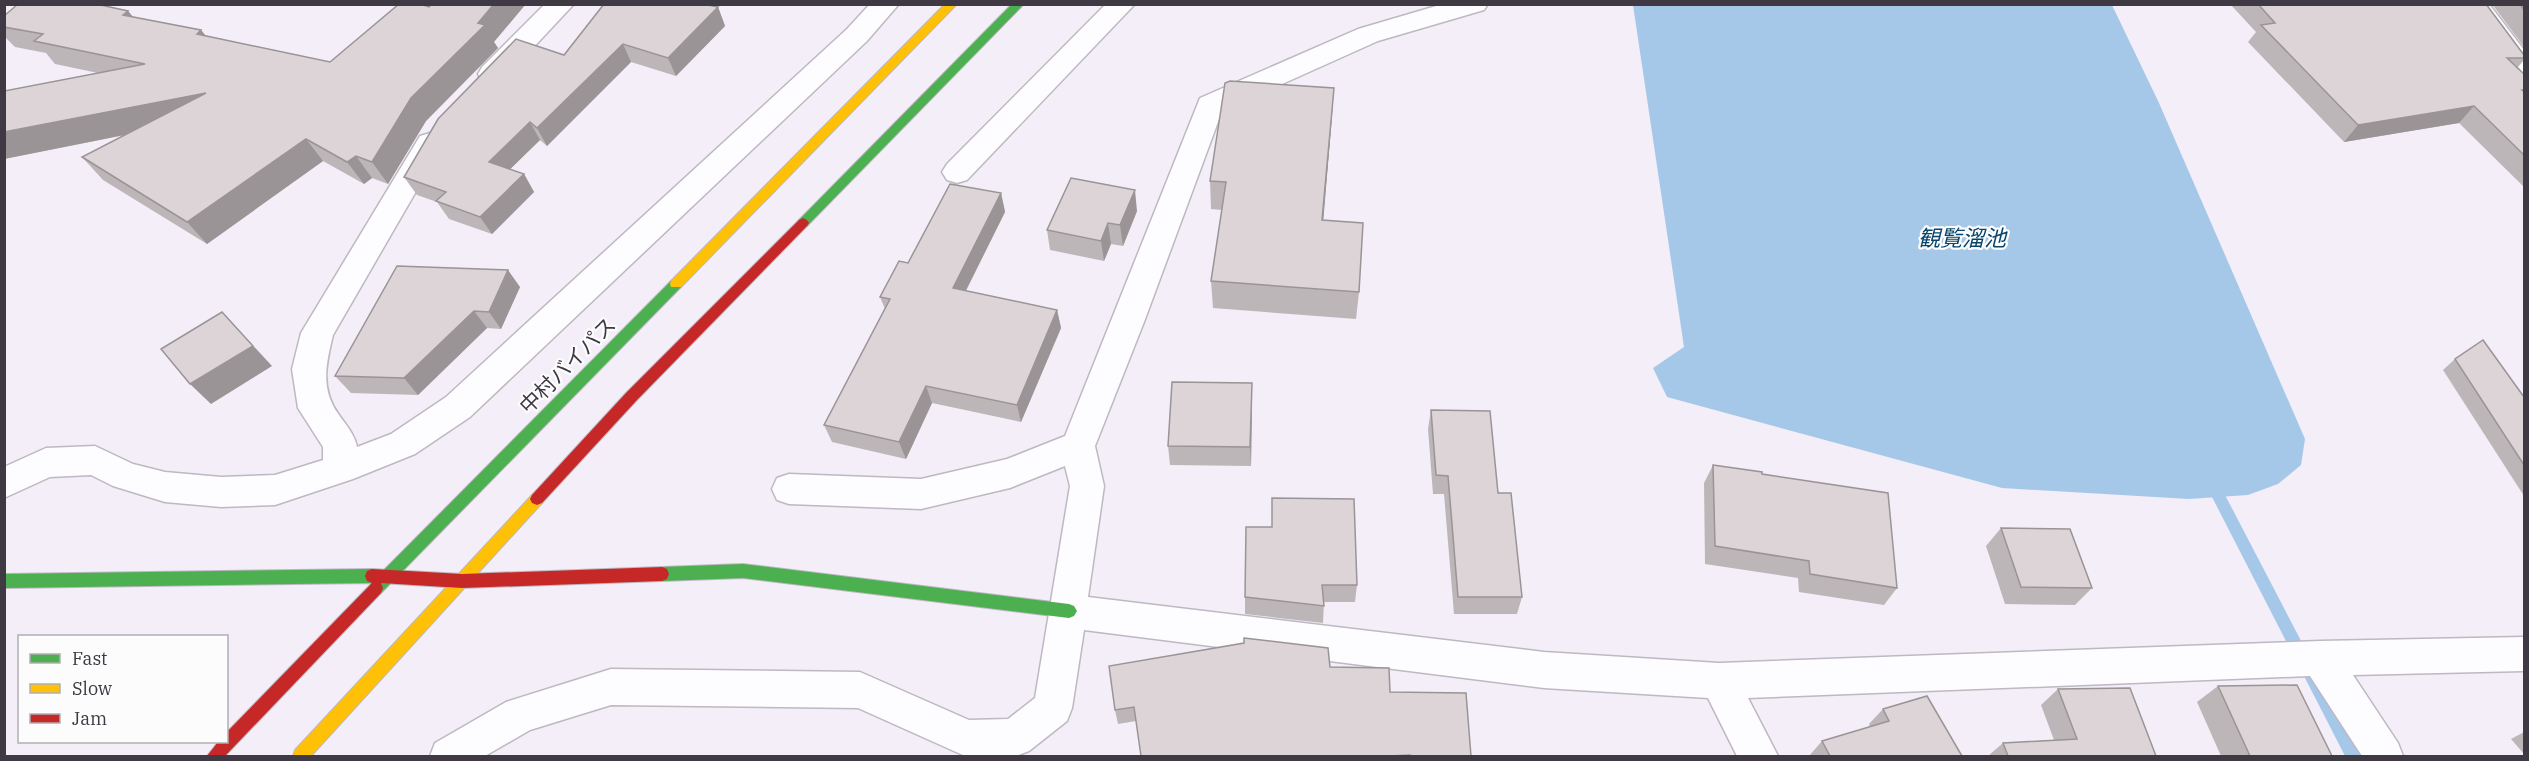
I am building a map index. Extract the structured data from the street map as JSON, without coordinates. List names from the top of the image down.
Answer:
{
  "streets": {
    "main road": ["中村バイパス"]
  },
  "water": ["観覧溜池"],
  "legend": ["Fast", "Slow", "Jam"]
}
